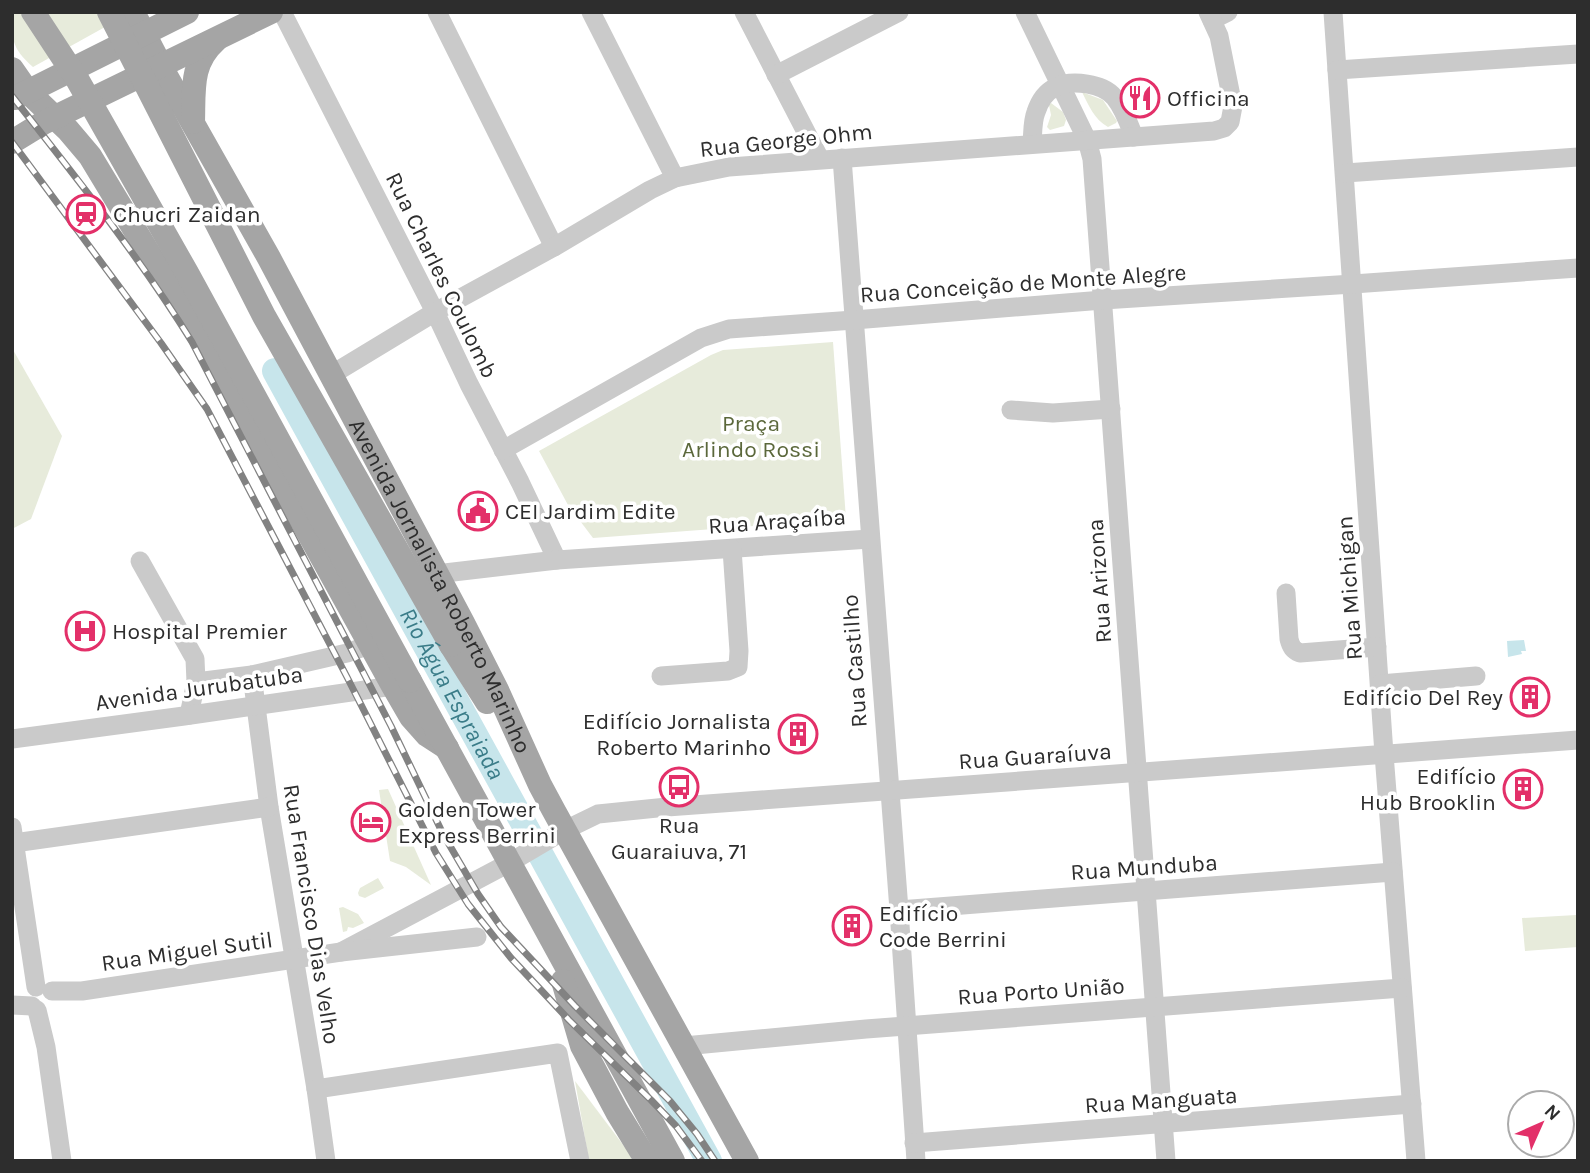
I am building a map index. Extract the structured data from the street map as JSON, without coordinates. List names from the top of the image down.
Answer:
{
  "streets": {
    "main road": ["Avenida Jornalista Roberto Marinho"],
    "street": [
      "Rua George Ohm",
      "Rua Charles Coulomb",
      "Rua Conceição de Monte Alegre",
      "Rua Araçaíba",
      "Rua Arizona",
      "Rua Michigan",
      "Rua Castilho",
      "Avenida Jurubatuba",
      "Rua Guaraíuva",
      "Rua Munduba",
      "Rua Francisco Dias Velho",
      "Rua Miguel Sutil",
      "Rua Porto União",
      "Rua Manguata"
    ]
  },
  "crossings": [
    ["Rua George Ohm", "Rua Charles Coulomb"],
    ["Rua George Ohm", "Rua Arizona"],
    ["Rua George Ohm", "Avenida Jornalista Roberto Marinho"],
    ["Rua George Ohm", "Rua Castilho"],
    ["Rua Charles Coulomb", "Rua Conceição de Monte Alegre"],
    ["Rua Charles Coulomb", "Rua Araçaíba"],
    ["Rua Conceição de Monte Alegre", "Rua Arizona"],
    ["Rua Conceição de Monte Alegre", "Rua Michigan"],
    ["Rua Conceição de Monte Alegre", "Rua Castilho"],
    ["Rua Araçaíba", "Avenida Jornalista Roberto Marinho"],
    ["Rua Araçaíba", "Rua Castilho"],
    ["Rua Arizona", "Rua Guaraíuva"],
    ["Rua Arizona", "Rua Munduba"],
    ["Rua Arizona", "Rua Porto União"],
    ["Rua Arizona", "Rua Manguata"],
    ["Avenida Jornalista Roberto Marinho", "Rua Guaraíuva"],
    ["Avenida Jornalista Roberto Marinho", "Rua Porto União"],
    ["Rua Michigan", "Rua Guaraíuva"],
    ["Rua Michigan", "Rua Munduba"],
    ["Rua Michigan", "Rua Porto União"],
    ["Rua Michigan", "Rua Manguata"],
    ["Rua Castilho", "Rua Guaraíuva"],
    ["Rua Castilho", "Rua Munduba"],
    ["Rua Castilho", "Rua Porto União"],
    ["Rua Castilho", "Rua Manguata"],
    ["Avenida Jurubatuba", "Rua Francisco Dias Velho"],
    ["Rua Guaraíuva", "Rua Miguel Sutil"],
    ["Rua Francisco Dias Velho", "Rua Miguel Sutil"]
  ],
  "water": ["Rio Água Espraiada"],
  "parks": ["Praça Arlindo Rossi"],
  "places": {
    "restaurant": ["Officina"],
    "station": ["Chucri Zaidan"],
    "public building": ["CEI Jardim Edite"],
    "hospital": ["Hospital Premier"],
    "building": [
      "Edifício Del Rey",
      "Edifício Jornalista Roberto Marinho",
      "Edifício Hub Brooklin",
      "Edifício Code Berrini"
    ],
    "bus stop": ["Rua Guaraiuva, 71"],
    "hotel": ["Golden Tower Express Berrini"]
  },
  "north": "top right"
}
